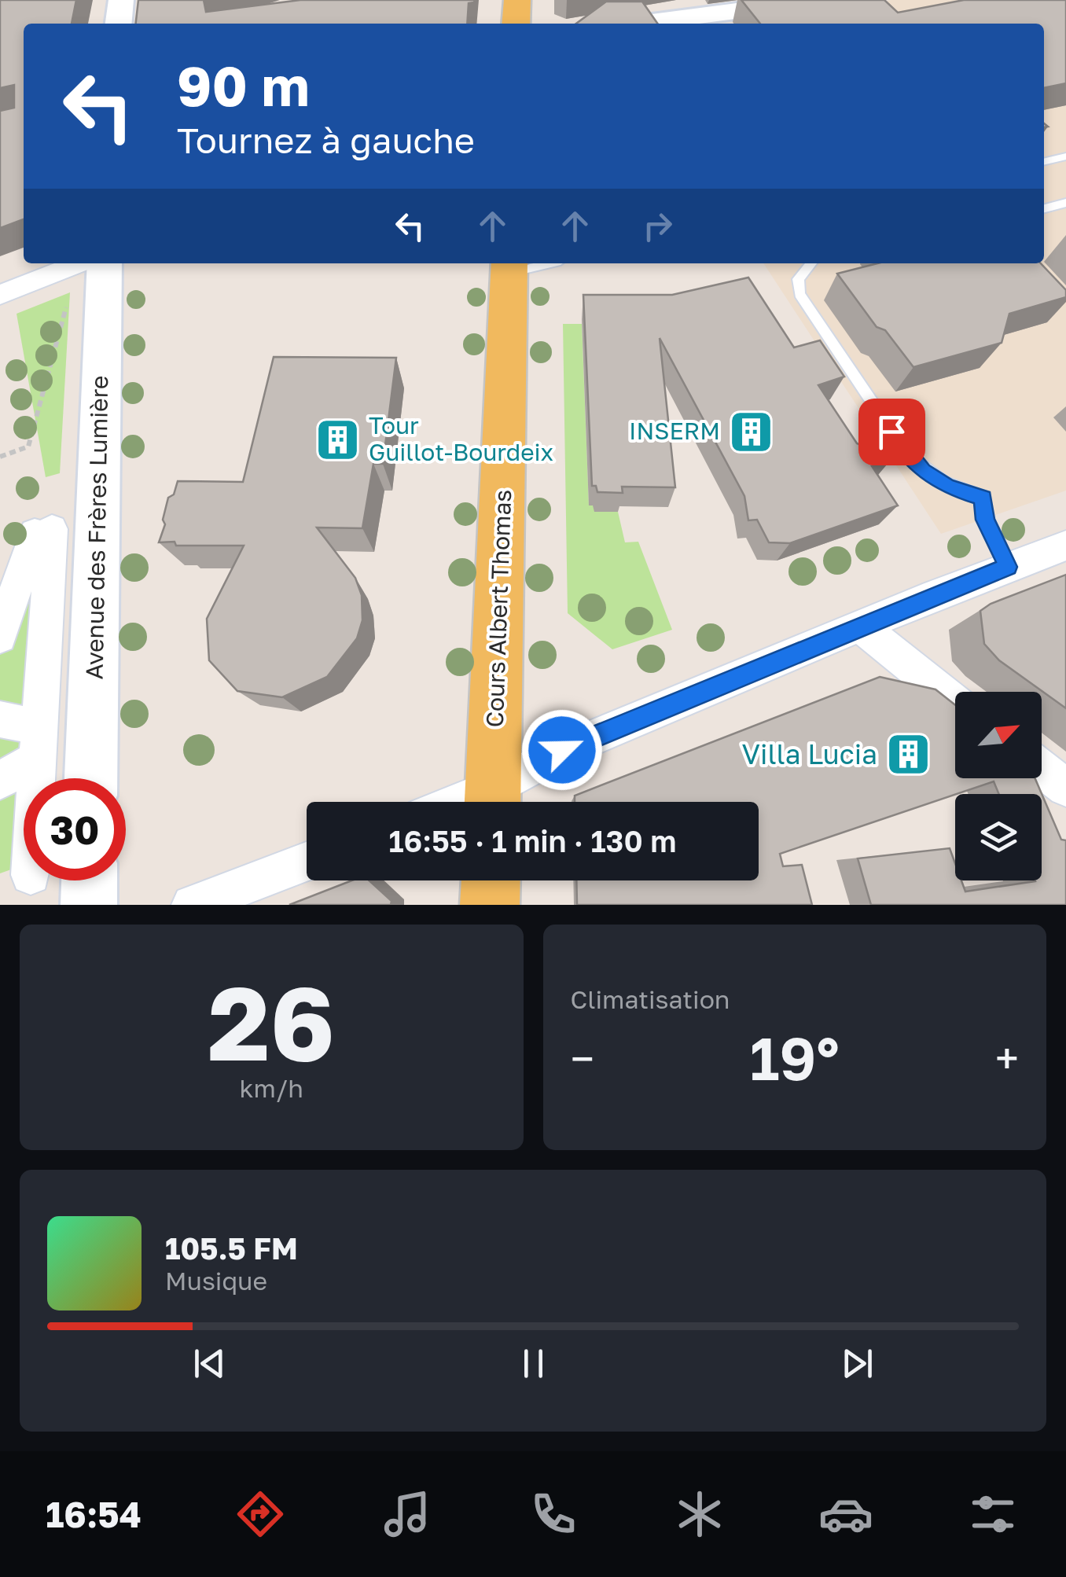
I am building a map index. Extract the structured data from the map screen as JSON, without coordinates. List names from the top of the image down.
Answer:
{
  "streets": {
    "main road": ["Avenue des Frères Lumière", "Cours Albert Thomas"]
  },
  "places": {
    "building": ["INSERM", "Tour Guillot-Bourdeix", "Villa Lucia"]
  },
  "north": "top right",
  "page": {
    "turn": ["90 m", "Tournez à gauche"],
    "limit": "30",
    "trip": "16:55 · 1 min · 130 m",
    "tile": [
      ["26", "km/h"],
      "Climatisation"
    ],
    "heat": ["−", "19°", "+"],
    "song": ["105.5 FM", "Musique"],
    "tabs": "16:54"
  }
}
